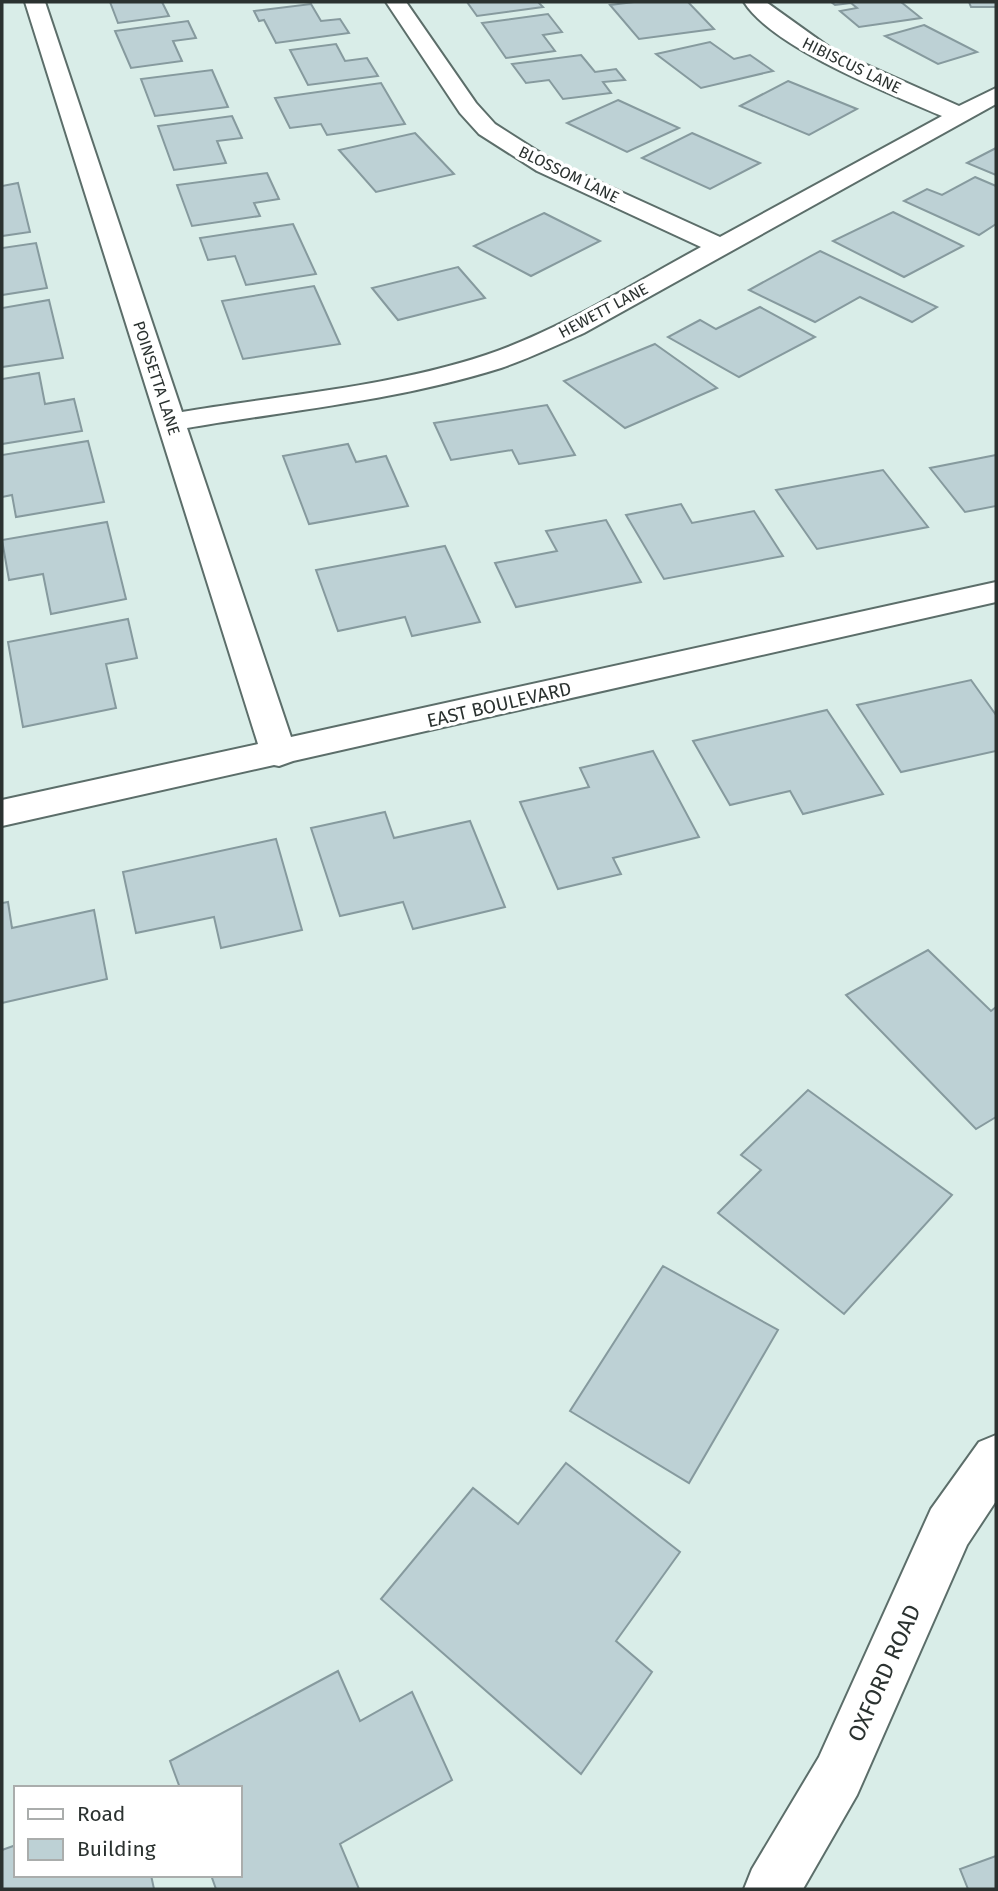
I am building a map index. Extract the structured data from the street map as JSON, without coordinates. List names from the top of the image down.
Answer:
{
  "streets": {
    "street": [
      "HIBISCUS LANE",
      "BLOSSOM LANE",
      "HEWETT LANE",
      "POINSETTA LANE",
      "EAST BOULEVARD",
      "OXFORD ROAD"
    ]
  },
  "crossings": [
    ["HIBISCUS LANE", "HEWETT LANE"],
    ["BLOSSOM LANE", "HEWETT LANE"],
    ["HEWETT LANE", "POINSETTA LANE"],
    ["POINSETTA LANE", "EAST BOULEVARD"]
  ],
  "legend": ["Road", "Building"]
}
